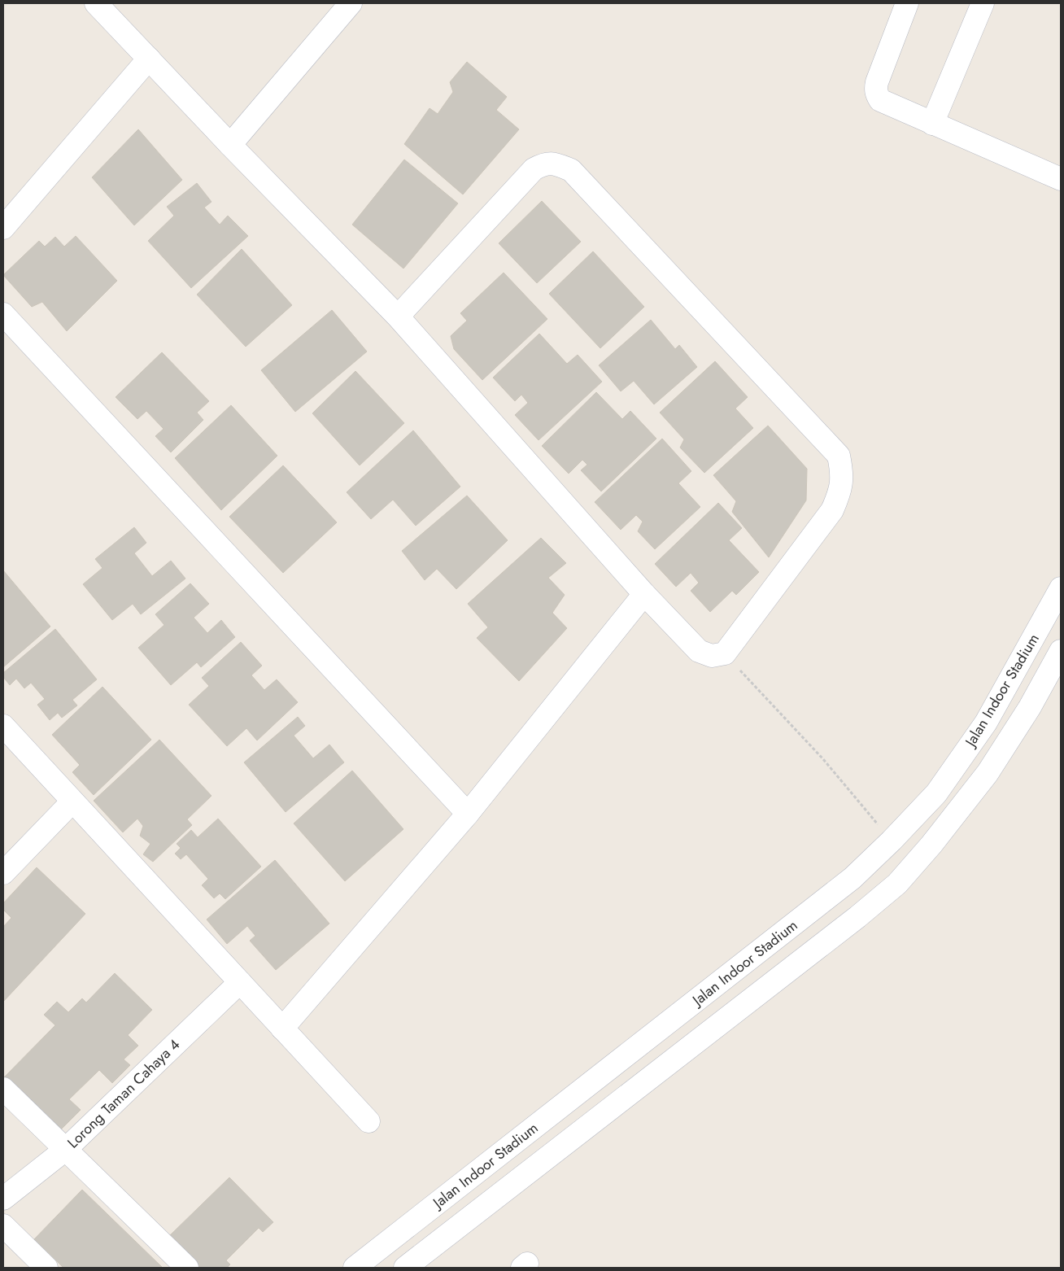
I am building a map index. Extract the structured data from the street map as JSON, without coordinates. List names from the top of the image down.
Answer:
{
  "streets": {
    "street": ["Jalan Indoor Stadium", "Lorong Taman Cahaya 4"]
  }
}
